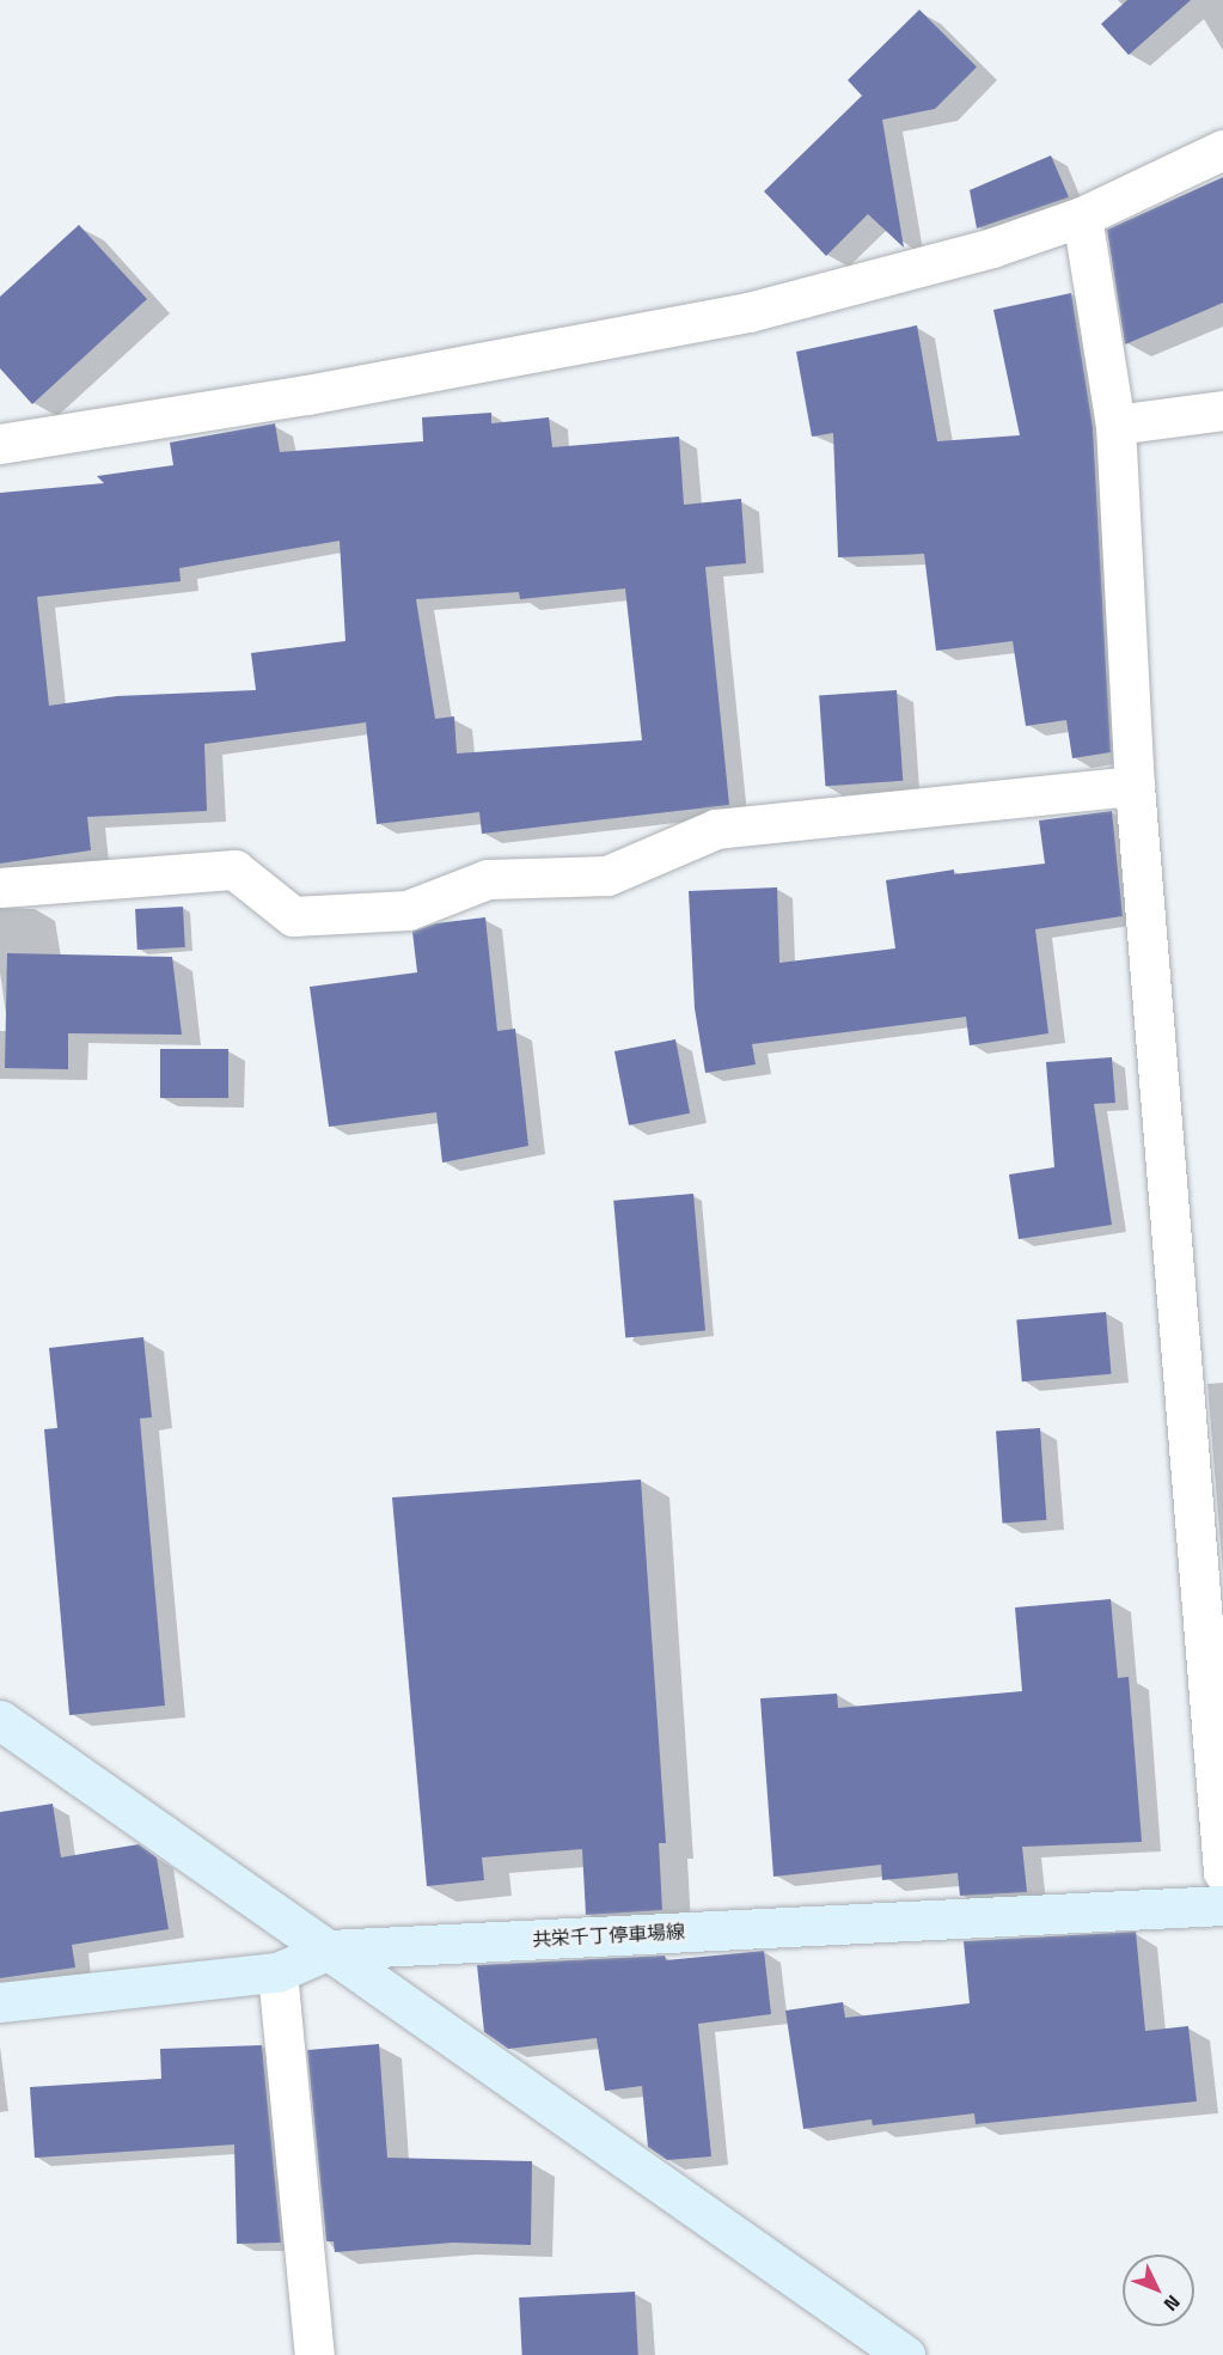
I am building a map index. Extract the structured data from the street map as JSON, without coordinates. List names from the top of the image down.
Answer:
{
  "streets": {
    "main road": ["共栄千丁停車場線"]
  },
  "north": "bottom right"
}
